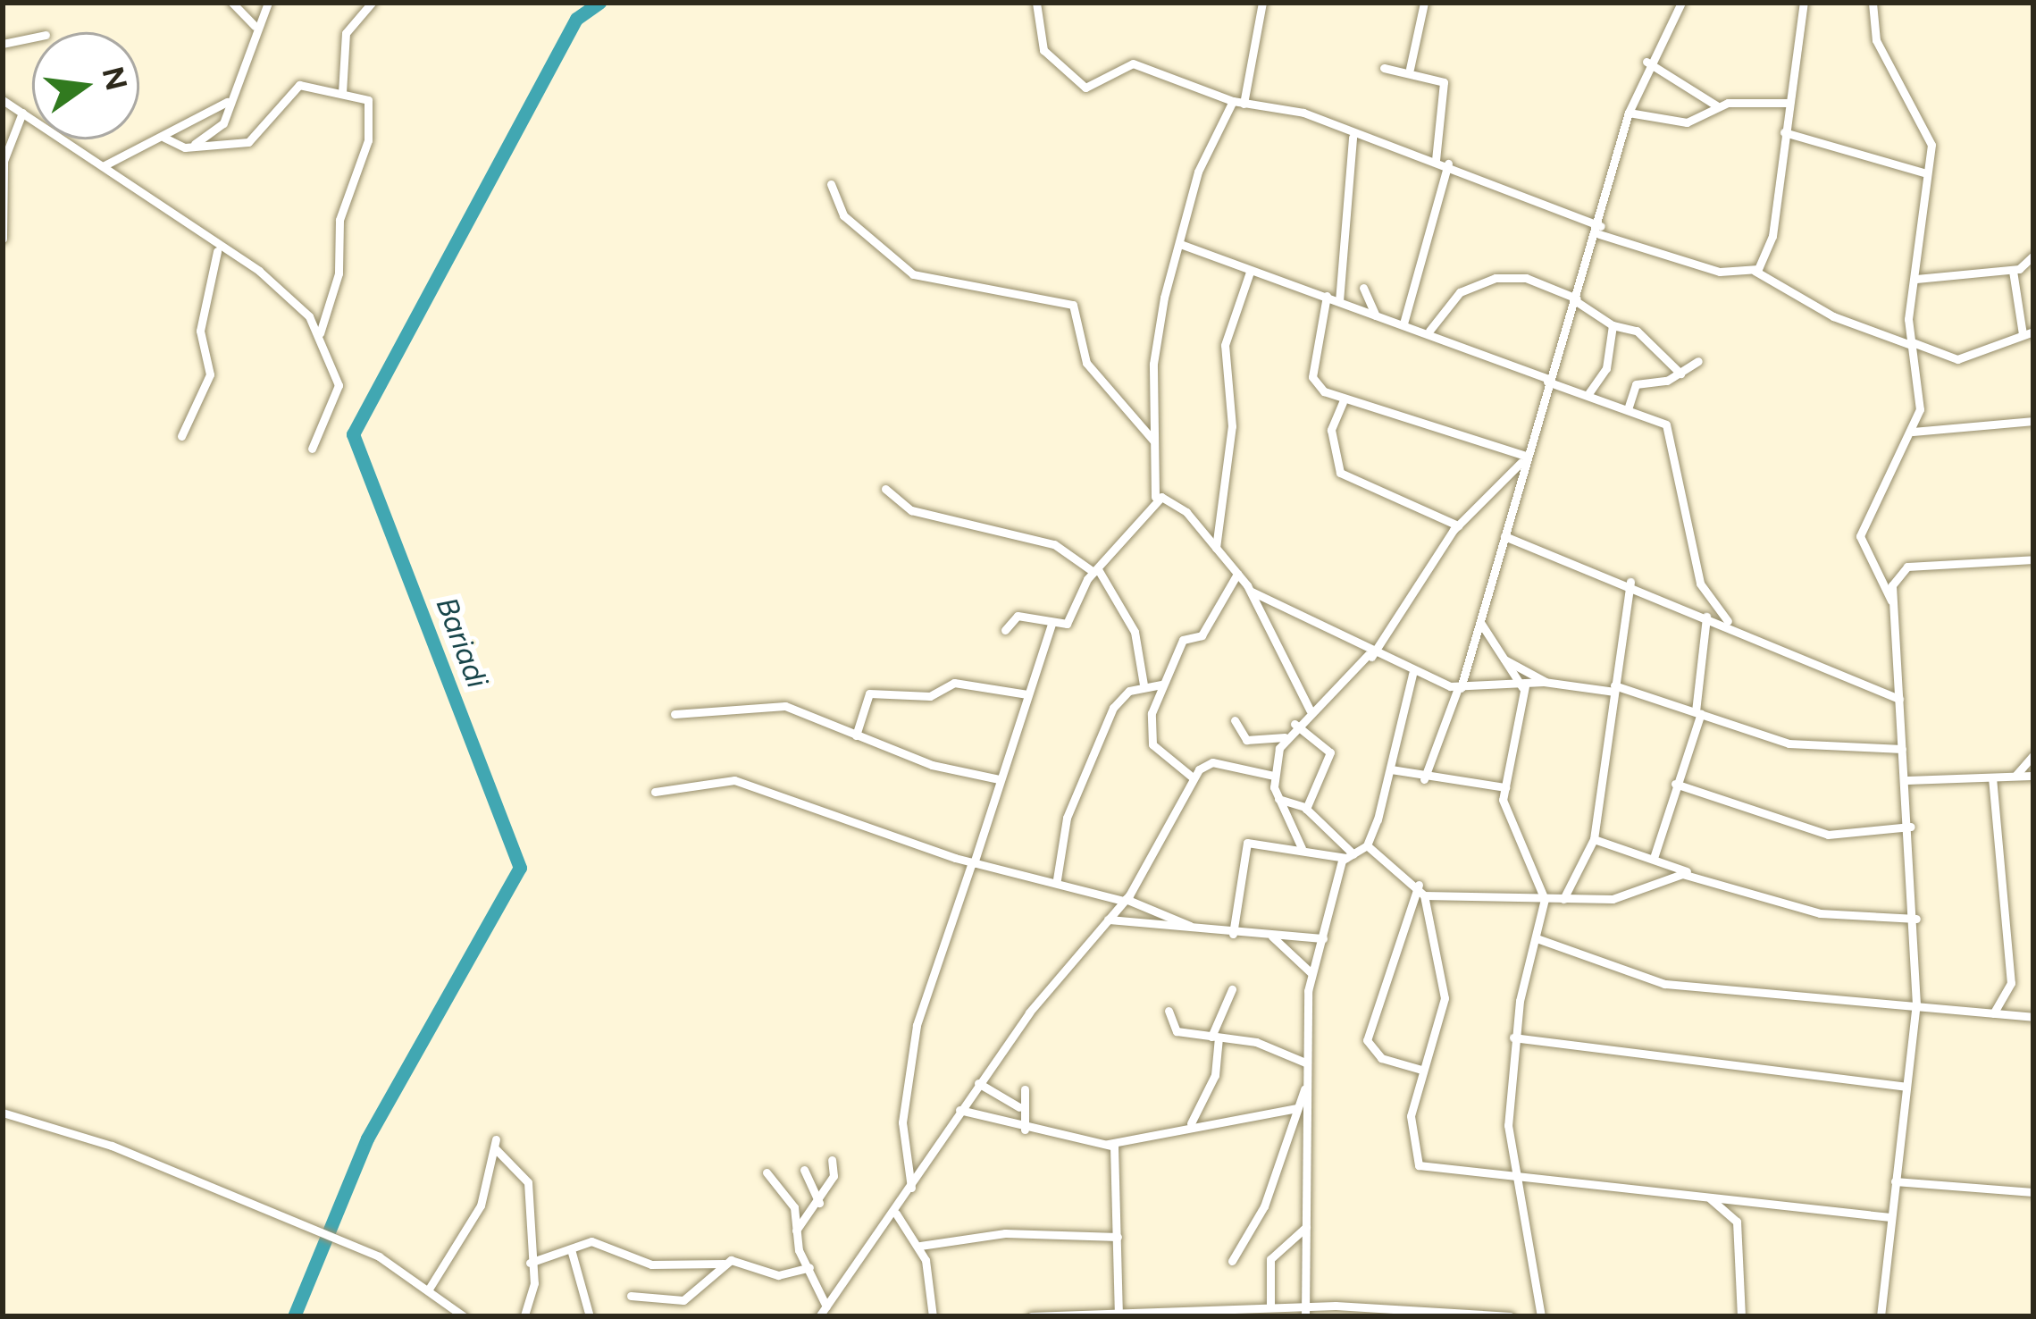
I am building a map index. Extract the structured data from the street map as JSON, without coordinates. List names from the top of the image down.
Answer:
{
  "water": ["Bariadi"],
  "north": "right"
}
